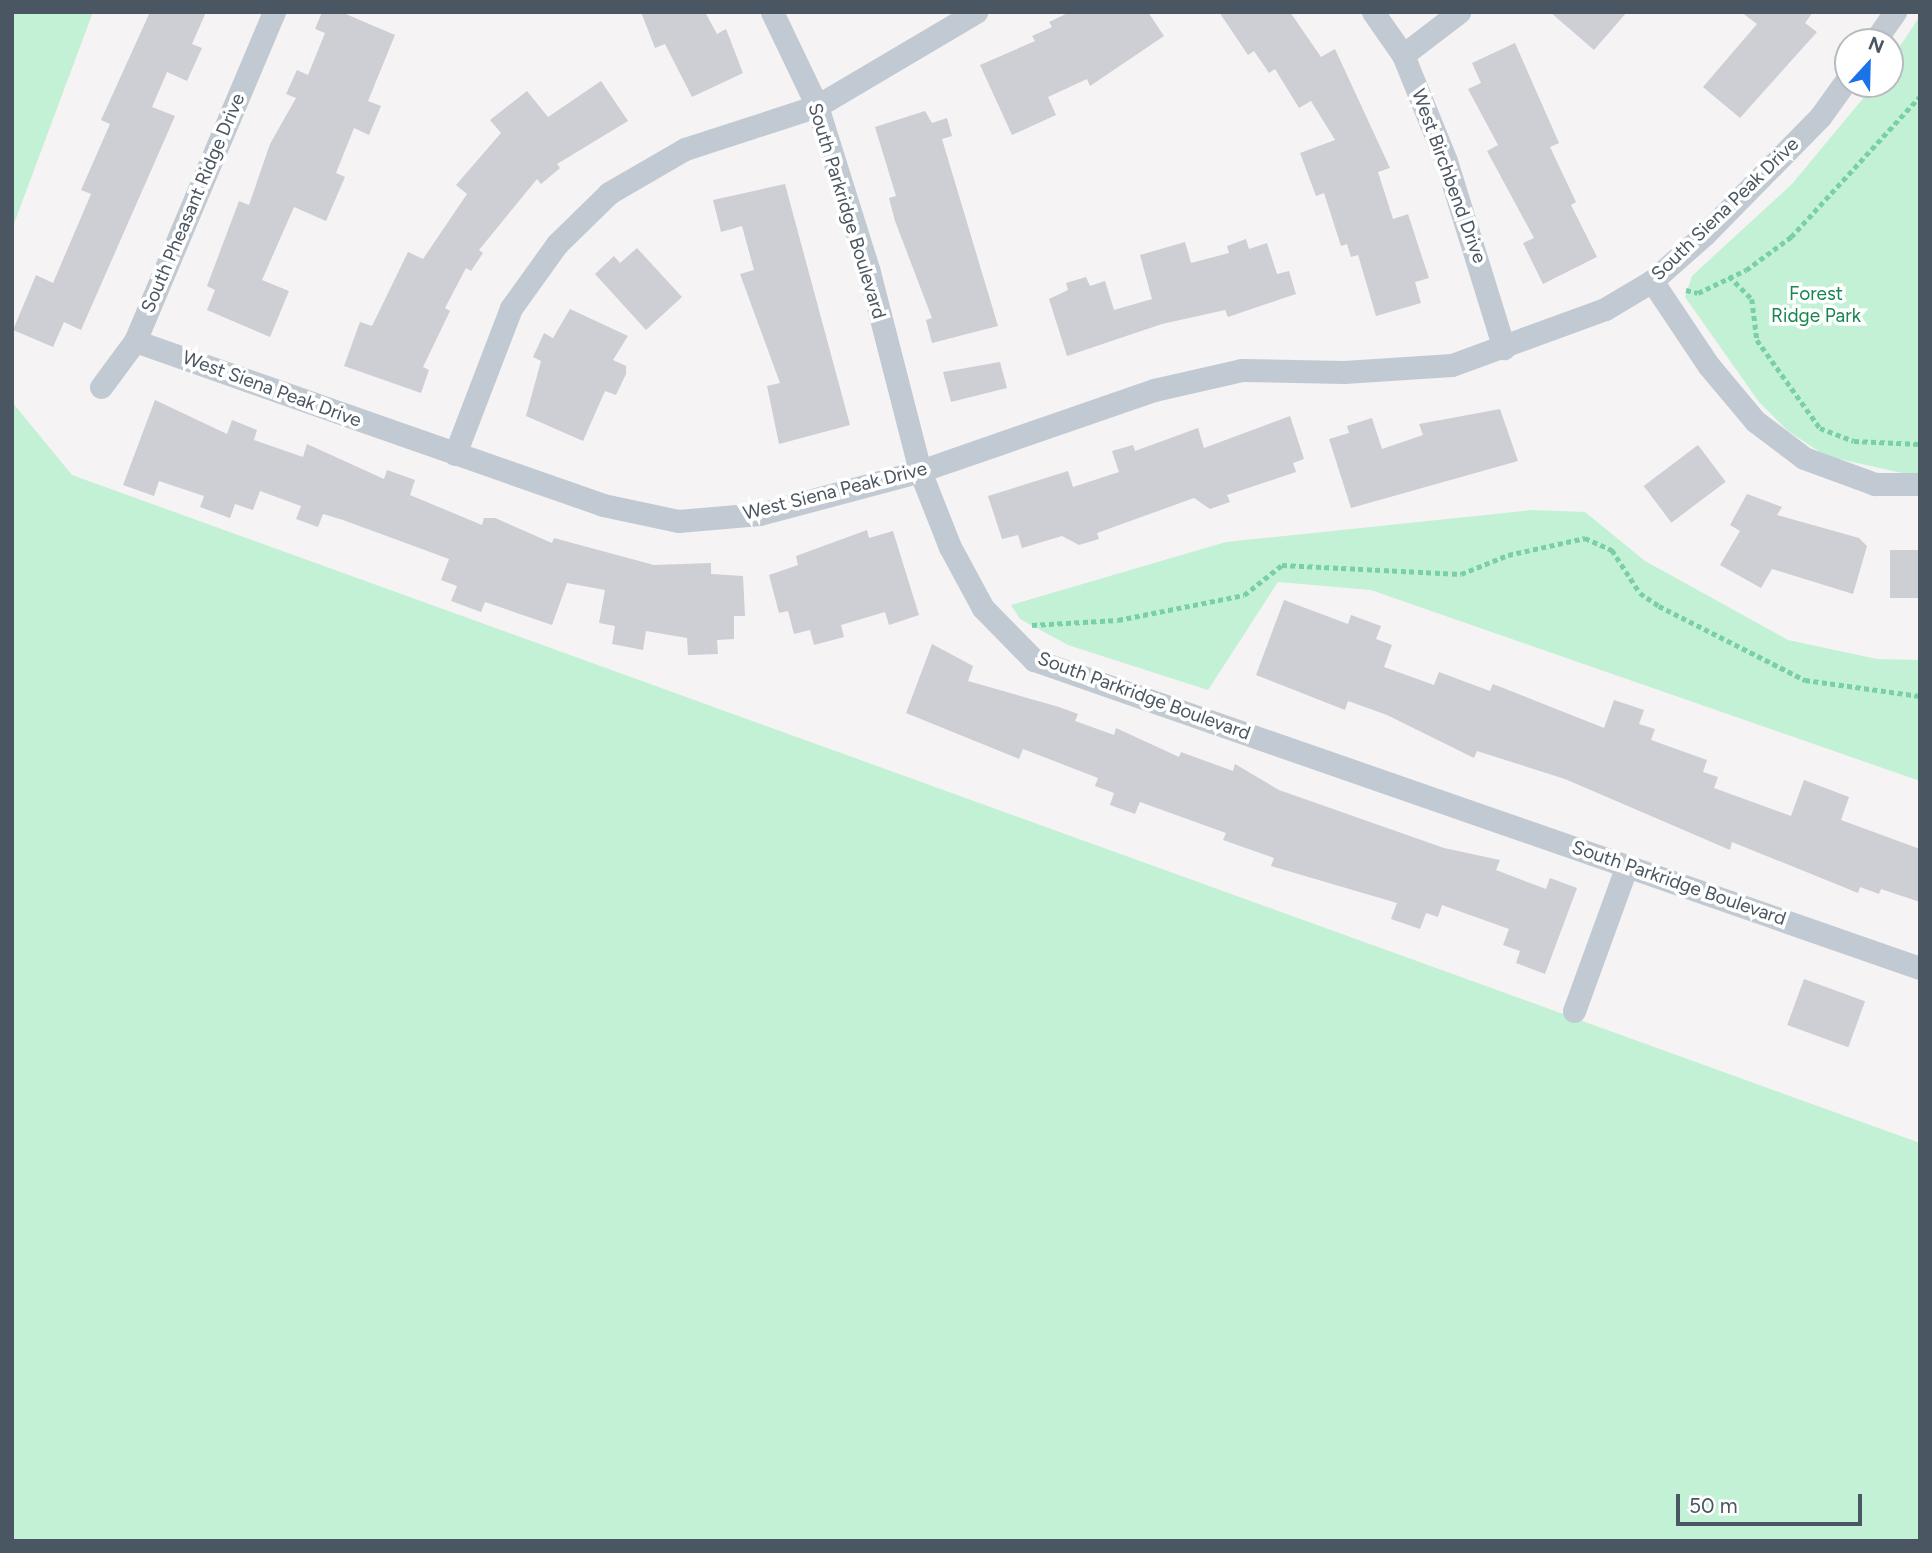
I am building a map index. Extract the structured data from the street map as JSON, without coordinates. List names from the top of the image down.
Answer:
{
  "streets": {
    "street": [
      "West Birchbend Drive",
      "South Pheasant Ridge Drive",
      "South Siena Peak Drive",
      "South Parkridge Boulevard",
      "West Siena Peak Drive"
    ]
  },
  "crossings": [
    ["West Birchbend Drive", "South Siena Peak Drive"],
    ["West Birchbend Drive", "West Siena Peak Drive"],
    ["South Pheasant Ridge Drive", "West Siena Peak Drive"],
    ["South Siena Peak Drive", "West Siena Peak Drive"],
    ["South Parkridge Boulevard", "West Siena Peak Drive"]
  ],
  "parks": ["Forest Ridge Park"],
  "scale_bar": "50 m",
  "north": "top"
}
